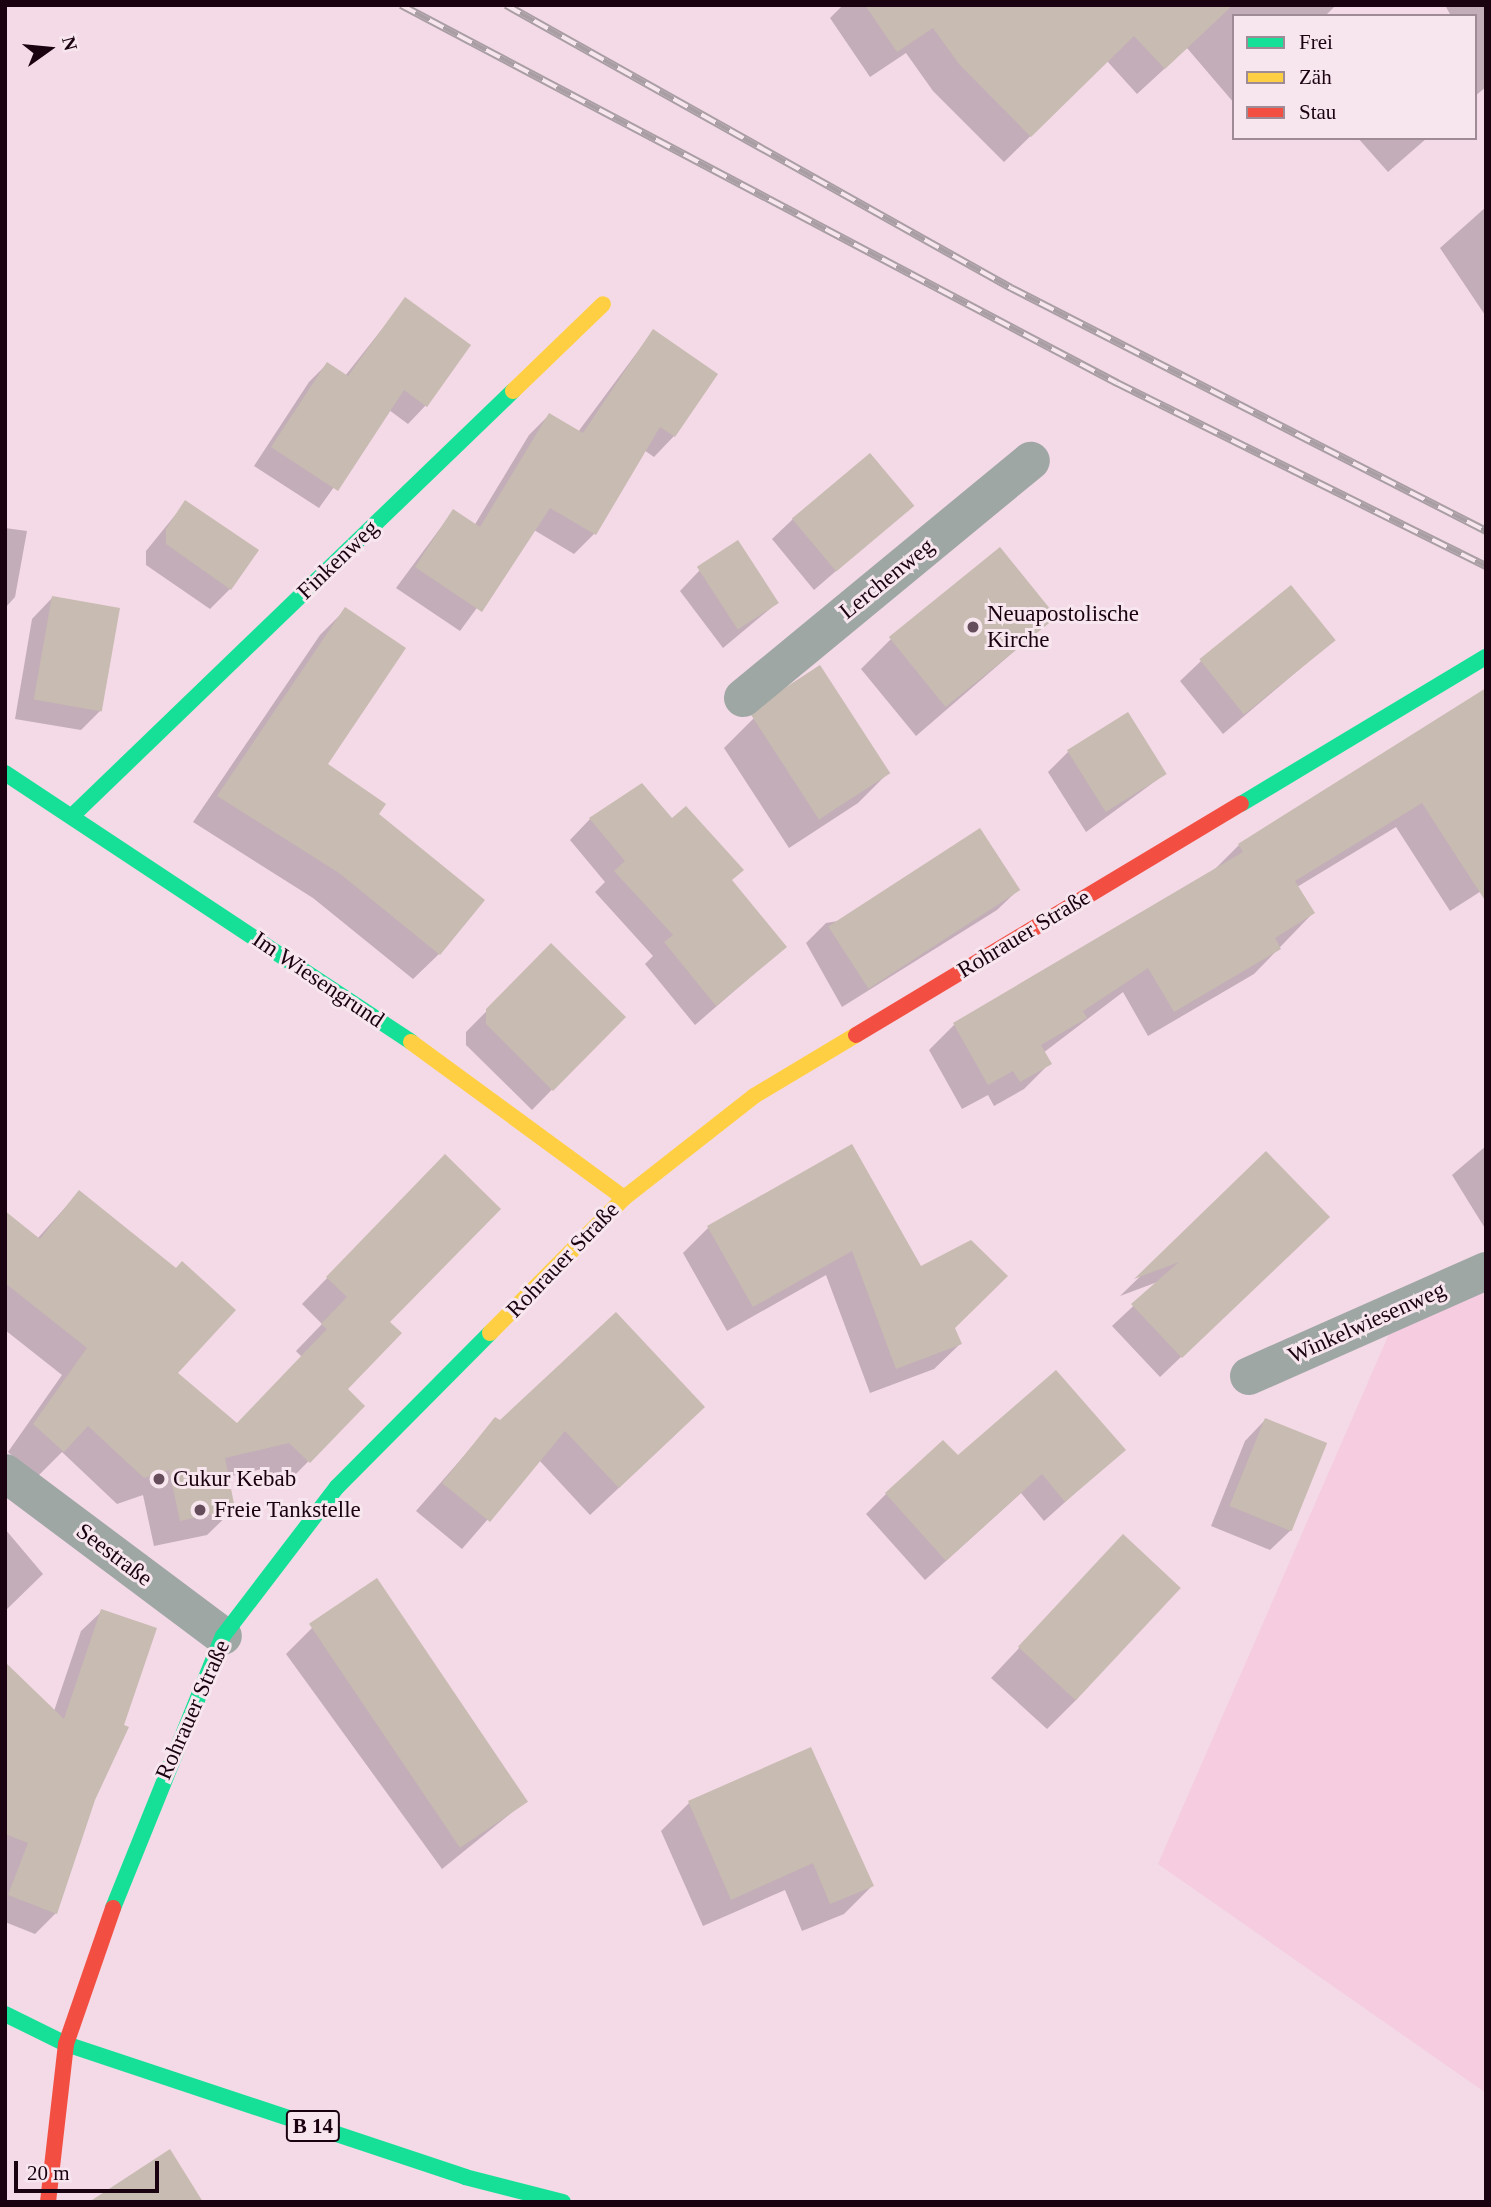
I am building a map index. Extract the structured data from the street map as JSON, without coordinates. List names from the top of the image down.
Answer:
{
  "streets": {
    "street": [
      "Finkenweg",
      "Lerchenweg",
      "Rohrauer Straße",
      "Im Wiesengrund",
      "Winkelwiesenweg",
      "Seestraße",
      "B 14"
    ]
  },
  "crossings": [
    ["Finkenweg", "Im Wiesengrund"],
    ["Rohrauer Straße", "Im Wiesengrund"],
    ["Rohrauer Straße", "Seestraße"],
    ["Rohrauer Straße", "B 14"]
  ],
  "places": ["Neuapostolische Kirche", "Cukur Kebab", "Freie Tankstelle"],
  "legend": ["Frei", "Zäh", "Stau"],
  "scale_bar": "20 m",
  "north": "right"
}
